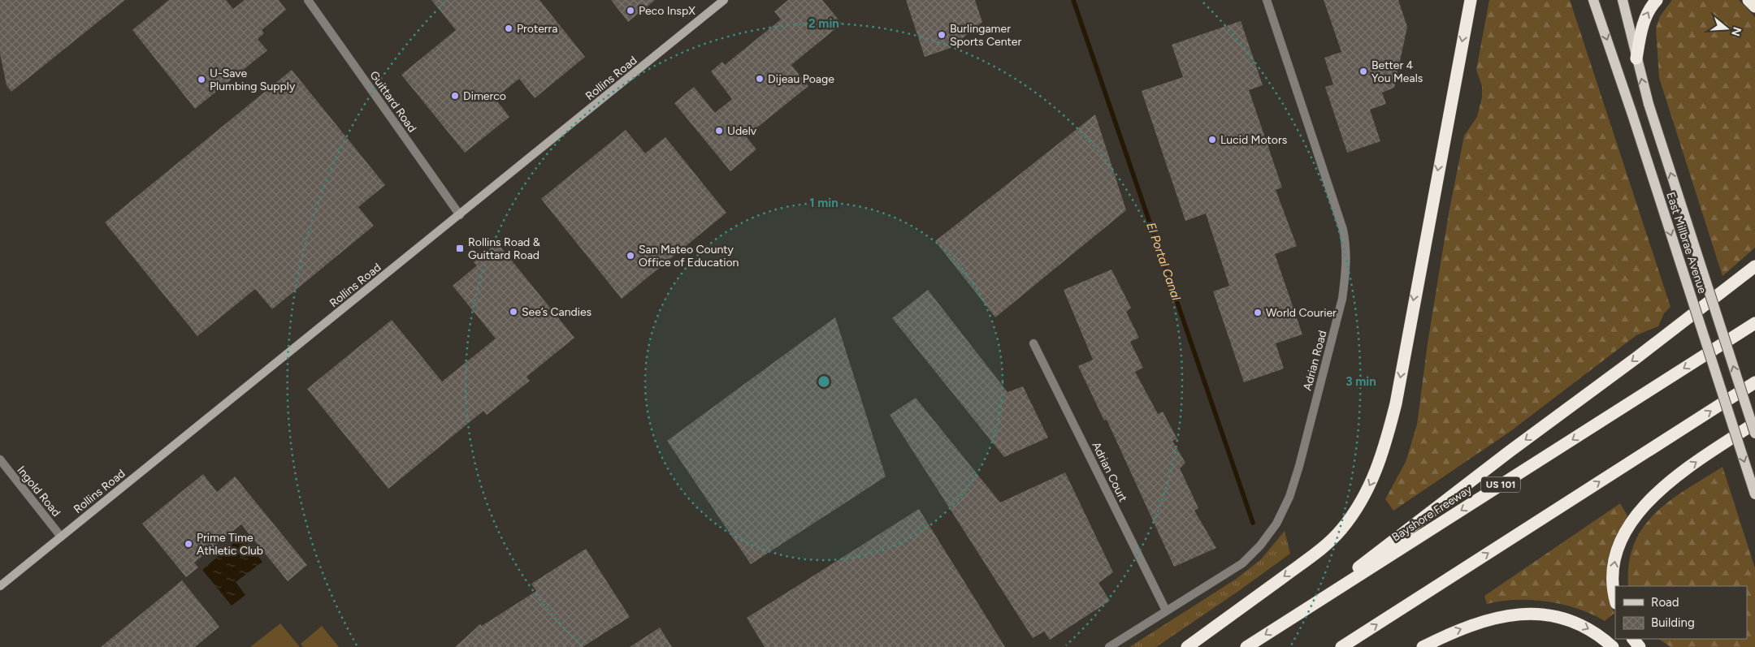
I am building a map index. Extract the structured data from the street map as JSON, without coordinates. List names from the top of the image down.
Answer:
{
  "streets": {
    "highway": ["US 101", "Bayshore Freeway"],
    "main road": ["Rollins Road", "East Millbrae Avenue"],
    "street": [
      "Guittard Road",
      "Adrian Road",
      "Adrian Court",
      "Ingold Road"
    ]
  },
  "crossings": [
    ["Rollins Road", "Guittard Road"],
    ["Rollins Road", "Ingold Road"],
    ["Adrian Road", "Adrian Court"]
  ],
  "water": ["El Portal Canal"],
  "places": {
    "other": [
      "Peco InspX",
      "Proterra",
      "Burlingamer Sports Center",
      "Better 4 You Meals",
      "Dijeau Poage",
      "U-Save Plumbing Supply",
      "Dimerco",
      "Udelv",
      "Lucid Motors",
      "San Mateo County Office of Education",
      "See’s Candies",
      "World Courier",
      "Prime Time Athletic Club"
    ],
    "transit": ["Rollins Road & Guittard Road"]
  },
  "legend": ["Road", "Building"],
  "north": "right",
  "rings": ["2 min", "1 min", "3 min"]
}
